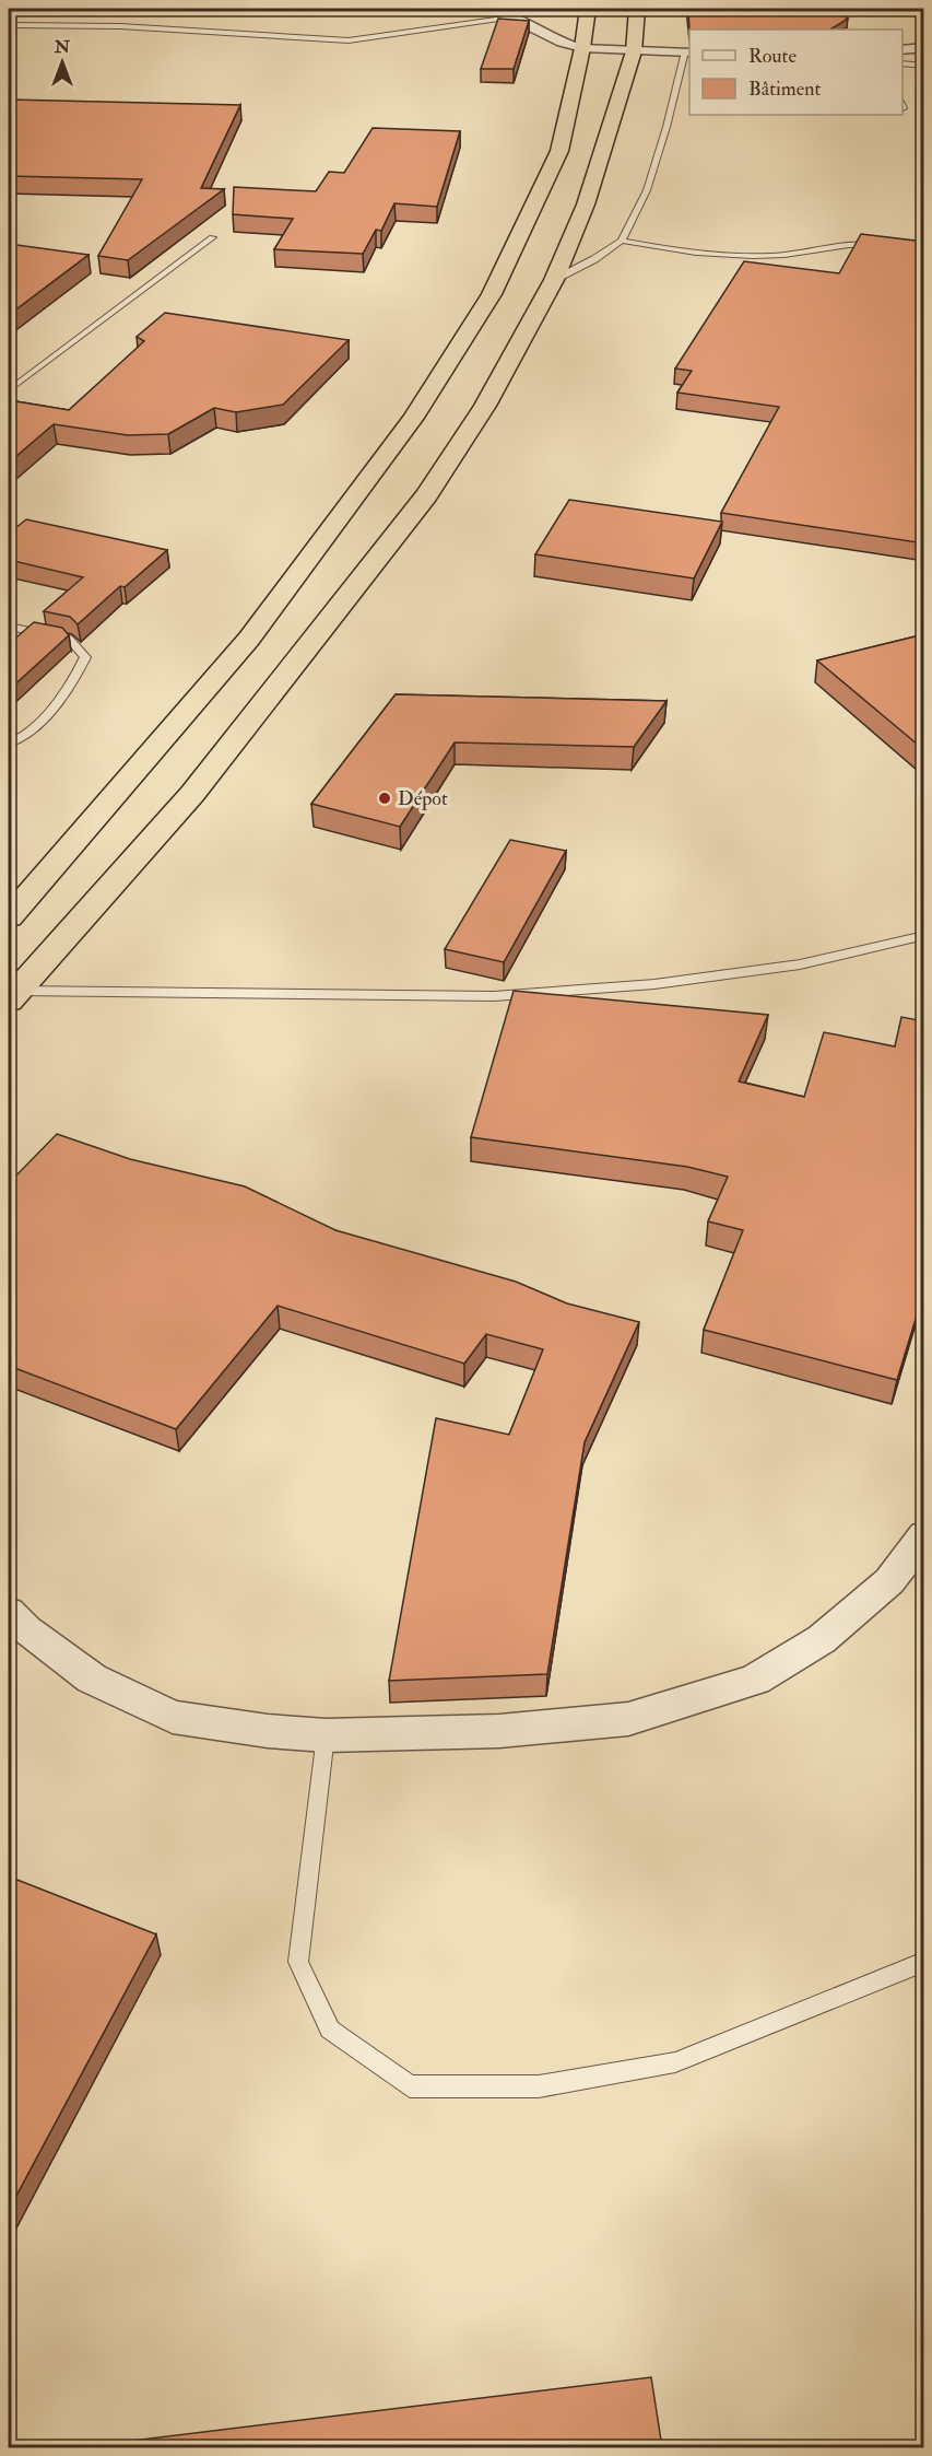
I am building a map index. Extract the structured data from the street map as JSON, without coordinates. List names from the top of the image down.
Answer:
{
  "places": ["Dépot"],
  "legend": ["Route", "Bâtiment"],
  "north": "top"
}
